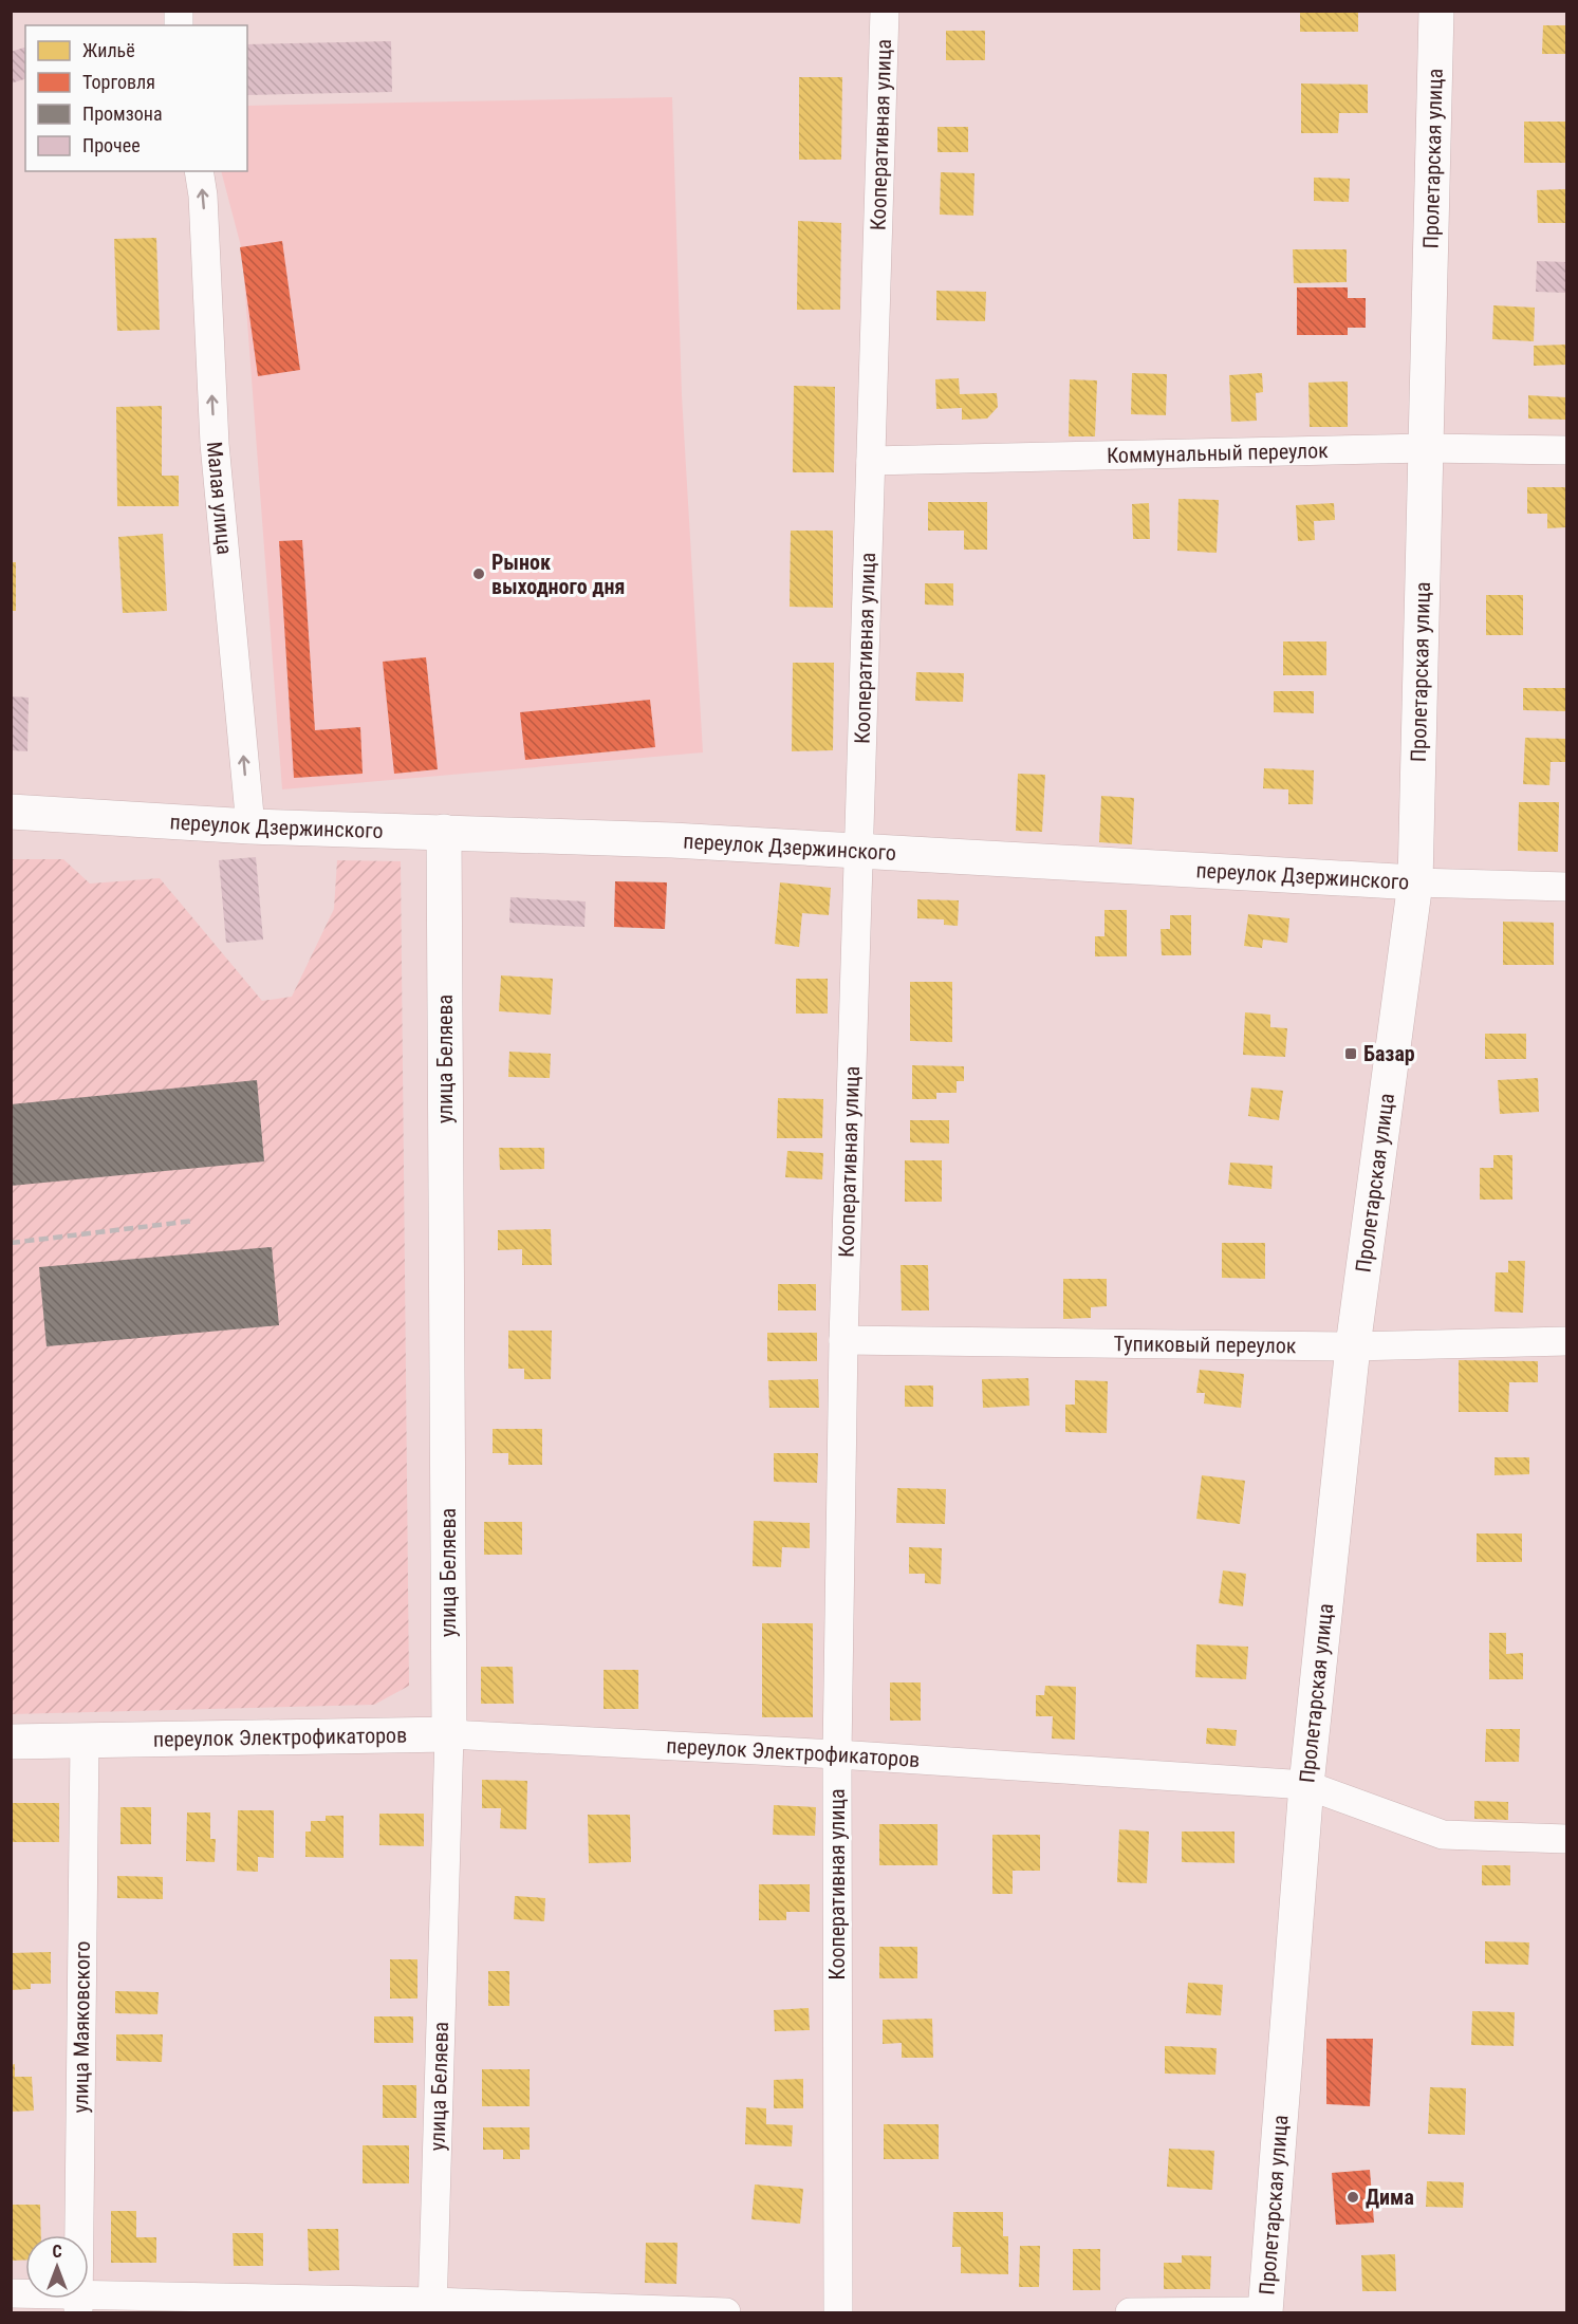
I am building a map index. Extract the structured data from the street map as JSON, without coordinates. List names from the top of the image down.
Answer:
{
  "streets": {
    "street": [
      "Кооперативная улица",
      "Пролетарская улица",
      "Коммунальный переулок",
      "Малая улица",
      "переулок Дзержинского",
      "улица Беляева",
      "Тупиковый переулок",
      "переулок Электрофикаторов",
      "улица Маяковского"
    ]
  },
  "crossings": [
    ["Кооперативная улица", "Коммунальный переулок"],
    ["Кооперативная улица", "переулок Дзержинского"],
    ["Кооперативная улица", "Тупиковый переулок"],
    ["Кооперативная улица", "переулок Электрофикаторов"],
    ["Пролетарская улица", "Коммунальный переулок"],
    ["Пролетарская улица", "переулок Дзержинского"],
    ["Пролетарская улица", "Тупиковый переулок"],
    ["Пролетарская улица", "переулок Электрофикаторов"],
    ["Малая улица", "переулок Дзержинского"],
    ["переулок Дзержинского", "улица Беляева"],
    ["улица Беляева", "переулок Электрофикаторов"],
    ["переулок Электрофикаторов", "улица Маяковского"]
  ],
  "one_way": ["Малая улица"],
  "places": {
    "other": ["Рынок выходного дня", "Дима"],
    "transit": ["Базар"]
  },
  "legend": [
    "Жильё",
    "Торговля",
    "Промзона",
    "Прочее"
  ],
  "north": "top"
}
